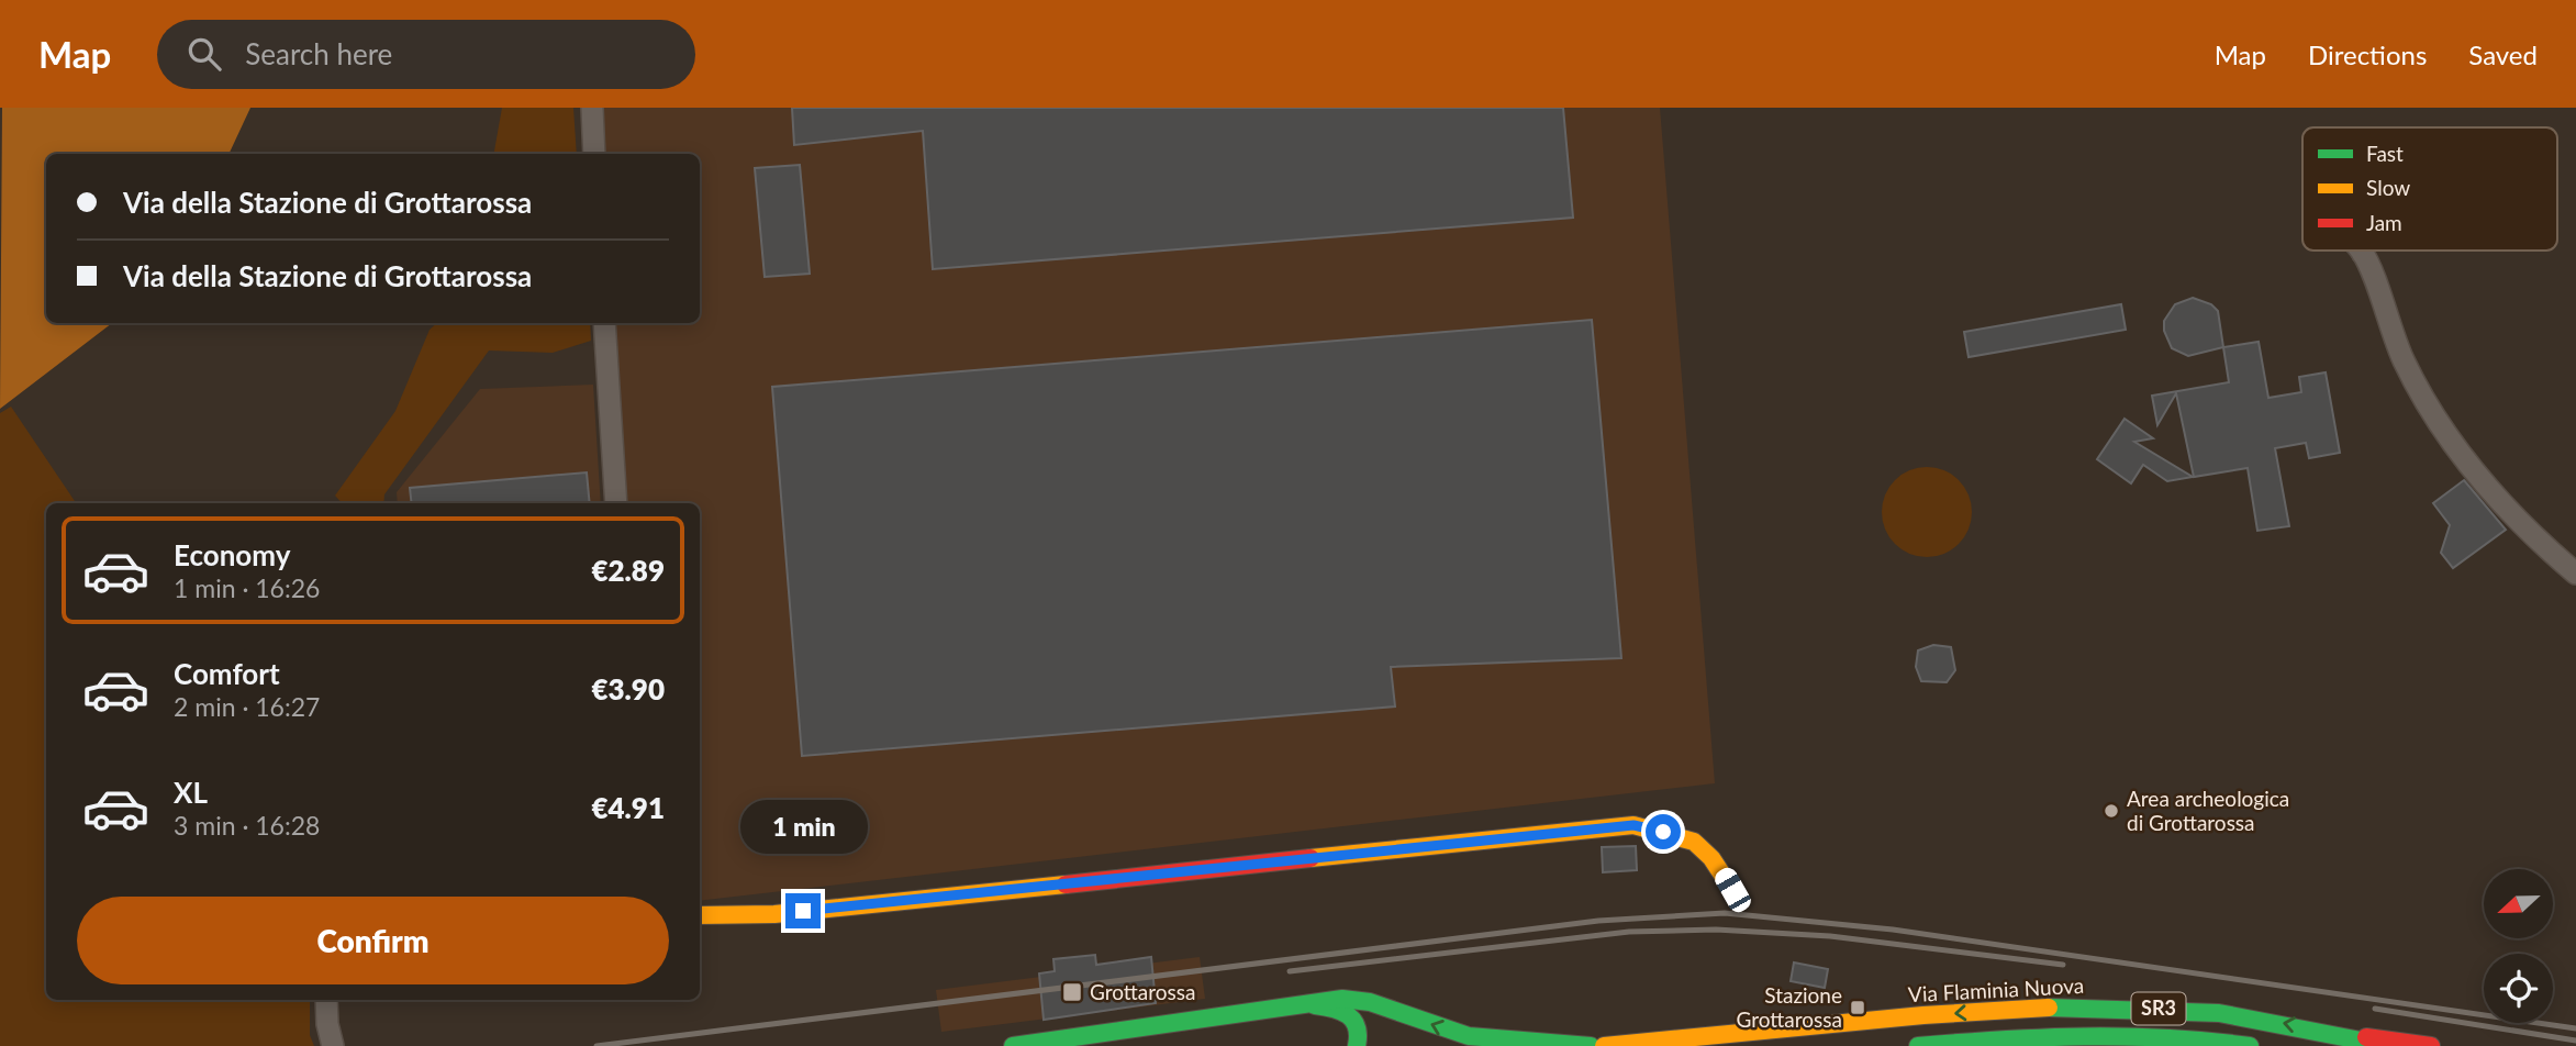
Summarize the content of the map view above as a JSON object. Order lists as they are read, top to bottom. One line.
{"streets":{"main road":["Via Flaminia Nuova","SR3"]},"places":{"other":["Area archeologica di Grottarossa"],"transit":["Grottarossa","Stazione Grottarossa"]},"legend":["Fast","Slow","Jam"],"north":"left","page":{"header":"Map","search":"Search here","nav":["Map","Directions","Saved"],"banner":["Via della Stazione di Grottarossa","Via della Stazione di Grottarossa"],"list":[{"name":"Economy","note":"1 min · 16:26","value":"€2.89"},{"name":"Comfort","note":"2 min · 16:27","value":"€3.90"},{"name":"XL","note":"3 min · 16:28","value":"€4.91"}],"bubble":"1 min","buttons":"Confirm"}}
